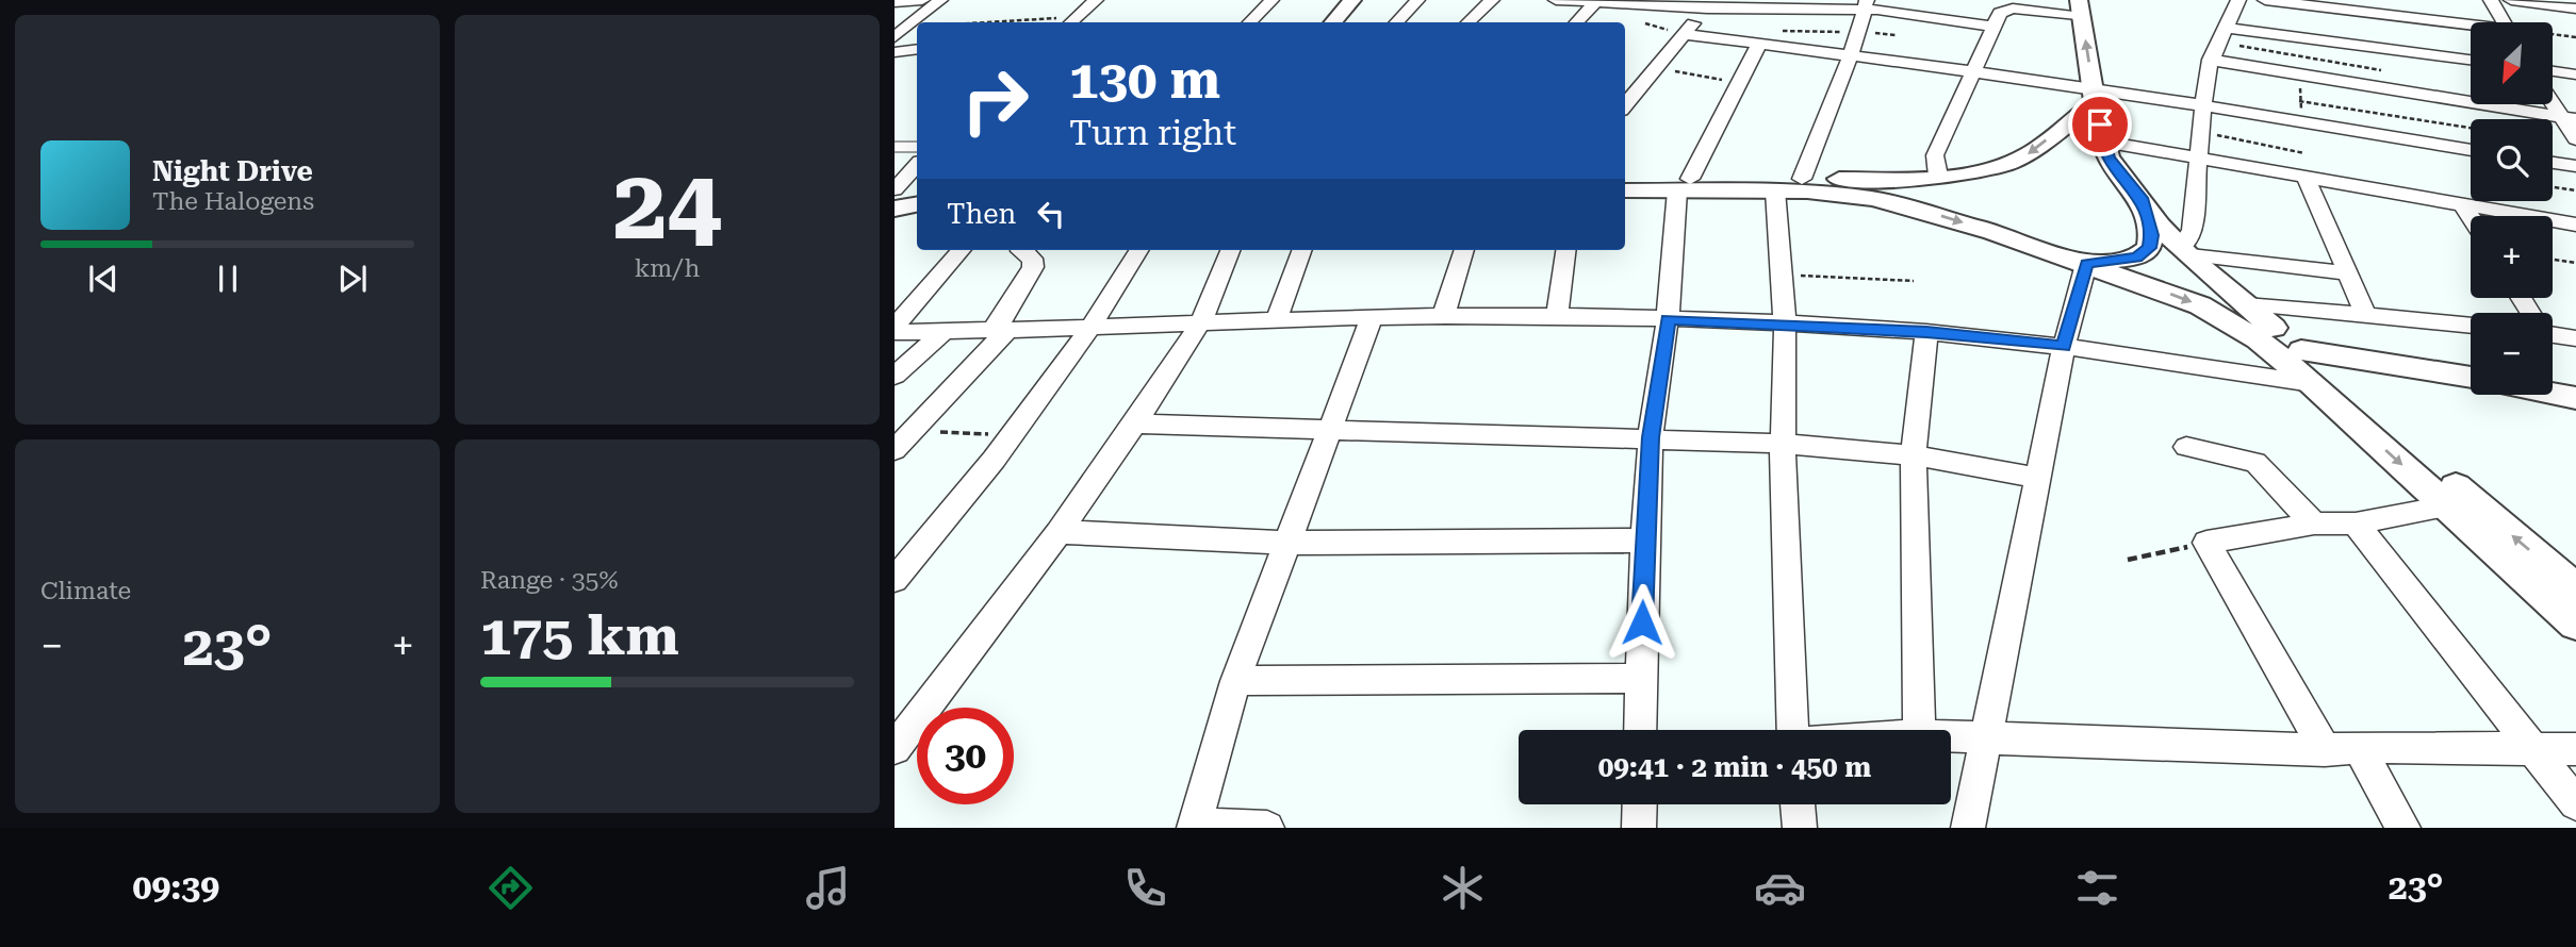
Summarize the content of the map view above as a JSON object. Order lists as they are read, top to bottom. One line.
{"north":"bottom left","page":{"tile":[["24","km/h"],"Climate",["Range · 35%","175 km"]],"map_buttons":["+","−"],"turn":["130 m","Turn right"],"song":["Night Drive","The Halogens"],"then":"Then","heat":["−","23°","+"],"limit":"30","trip":"09:41 · 2 min · 450 m","tabs":["09:39","23°"]}}
